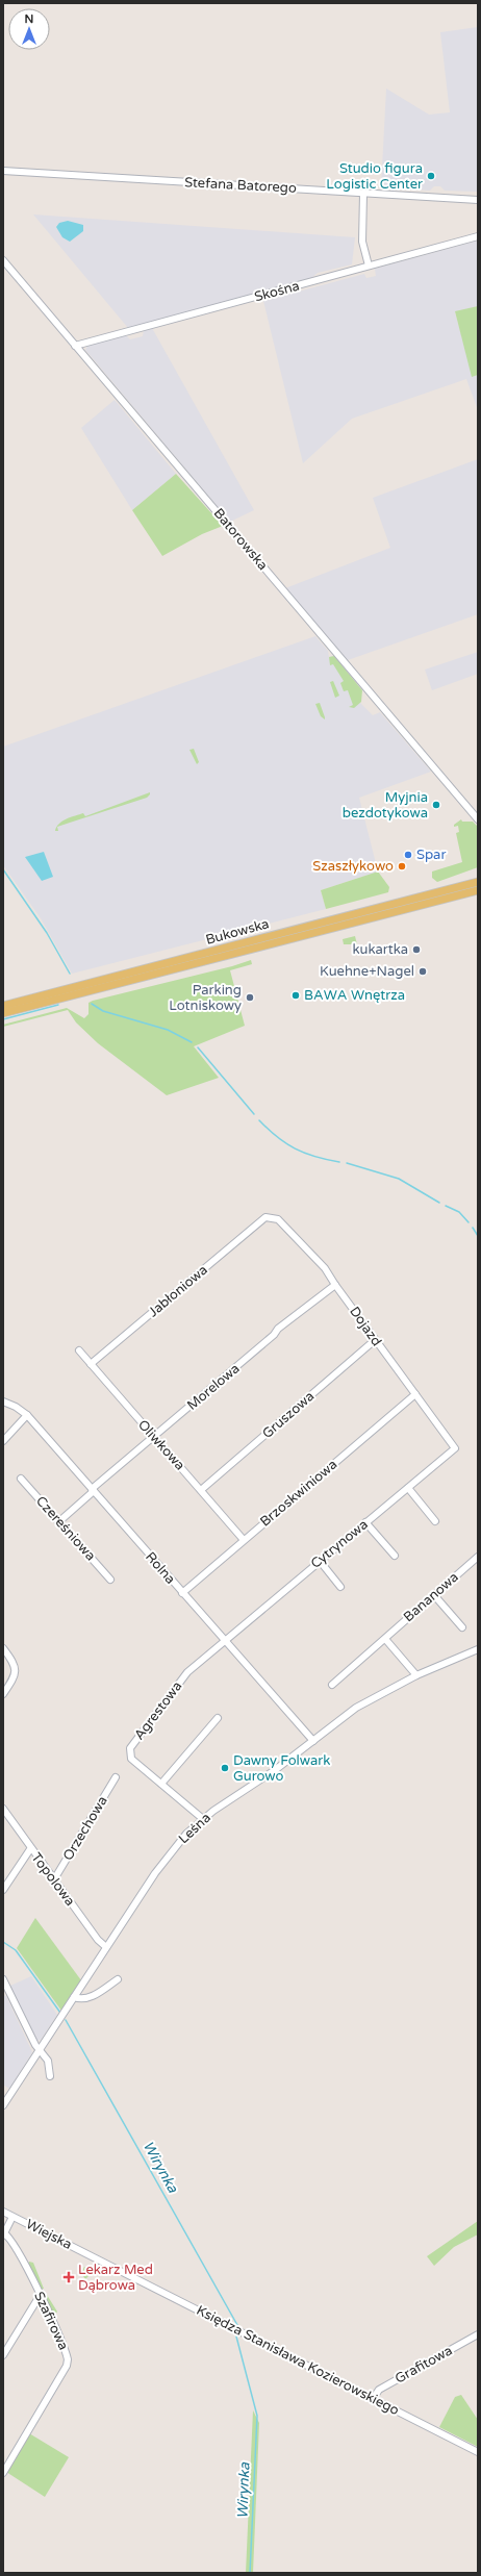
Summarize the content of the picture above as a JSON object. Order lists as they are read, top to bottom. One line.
{"streets":{"main road":["Bukowska"],"street":["Stefana Batorego","Skośna","Batorowska","Jabłoniowa","Dojazd","Morelowa","Gruszowa","Oliwkowa","Brzoskwiniowa","Czereśniowa","Cytrynowa","Rolna","Bananowa","Agrestowa","Orzechowa","Leśna","Topolowa","Wiejska","Szafirowa","Księdza Stanisława Kozierowskiego","Grafitowa"]},"crossings":[["Skośna","Batorowska"],["Jabłoniowa","Dojazd"],["Jabłoniowa","Oliwkowa"],["Dojazd","Morelowa"],["Dojazd","Gruszowa"],["Dojazd","Brzoskwiniowa"],["Dojazd","Cytrynowa"],["Morelowa","Oliwkowa"],["Morelowa","Czereśniowa"],["Morelowa","Rolna"],["Gruszowa","Oliwkowa"],["Oliwkowa","Brzoskwiniowa"],["Brzoskwiniowa","Rolna"],["Cytrynowa","Rolna"],["Cytrynowa","Agrestowa"],["Rolna","Agrestowa"],["Rolna","Leśna"],["Agrestowa","Leśna"],["Orzechowa","Topolowa"],["Leśna","Topolowa"],["Wiejska","Księdza Stanisława Kozierowskiego"],["Księdza Stanisława Kozierowskiego","Grafitowa"]],"water":["Wirynka"],"places":{"other":["Studio figura Logistic Center","Myjnia bezdotykowa","Spar","Szaszłykowo","kukartka","Kuehne+Nagel","BAWA Wnętrza","Parking Lotniskowy","Dawny Folwark Gurowo"],"health":["Lekarz Med Dąbrowa"]},"north":"top"}
